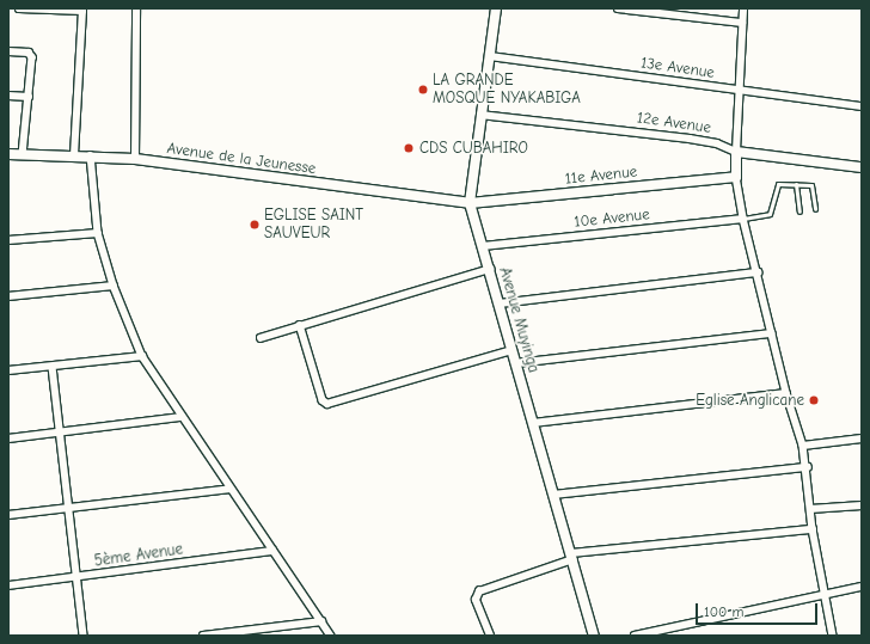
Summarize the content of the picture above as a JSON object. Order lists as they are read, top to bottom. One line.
{"streets":{"street":["13e Avenue","12e Avenue","Avenue de la Jeunesse","11e Avenue","10e Avenue","Avenue Muyinga","5ème Avenue"]},"crossings":[["13e Avenue","Avenue Muyinga"],["12e Avenue","Avenue Muyinga"],["Avenue de la Jeunesse","11e Avenue"],["Avenue de la Jeunesse","Avenue Muyinga"],["11e Avenue","Avenue Muyinga"],["10e Avenue","Avenue Muyinga"]],"places":["LA GRANDE MOSQUE NYAKABIGA","CDS CUBAHIRO","EGLISE SAINT SAUVEUR","Eglise Anglicane"],"scale_bar":"100 m"}
